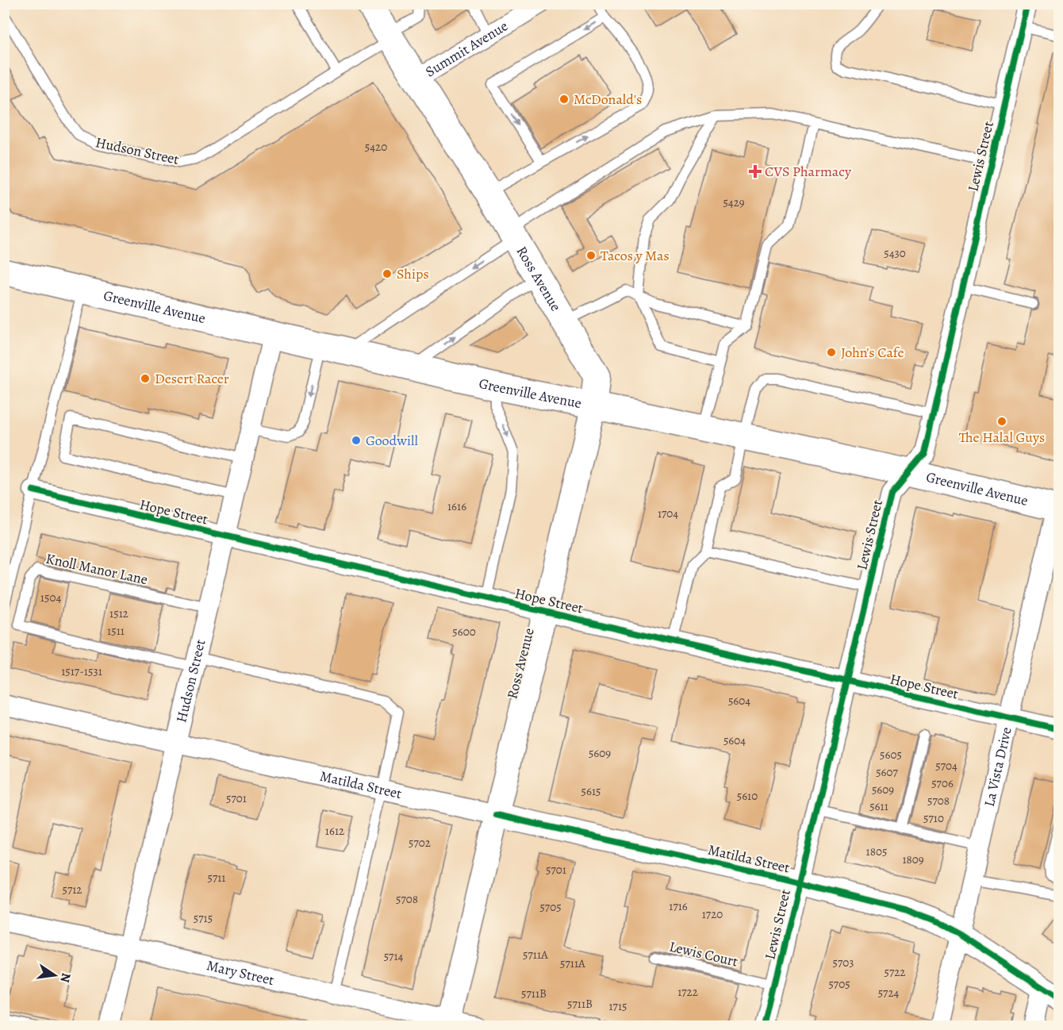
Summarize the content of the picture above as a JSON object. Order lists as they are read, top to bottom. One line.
{"streets":{"main road":["Ross Avenue","Greenville Avenue"],"street":["Summit Avenue","Hudson Street","Lewis Street","Hope Street","La Vista Drive","Matilda Street","Mary Street"],"lane":["Knoll Manor Lane","Lewis Court"]},"crossings":[["Summit Avenue","Ross Avenue"],["Hudson Street","Ross Avenue"],["Hudson Street","Greenville Avenue"],["Hudson Street","Hope Street"],["Hudson Street","Knoll Manor Lane"],["Hudson Street","Matilda Street"],["Hudson Street","Mary Street"],["Lewis Street","Greenville Avenue"],["Lewis Street","Hope Street"],["Lewis Street","Matilda Street"],["Lewis Street","Lewis Court"],["Ross Avenue","Greenville Avenue"],["Ross Avenue","Hope Street"],["Ross Avenue","Matilda Street"],["Ross Avenue","Mary Street"],["Greenville Avenue","La Vista Drive"],["Hope Street","La Vista Drive"],["La Vista Drive","Matilda Street"]],"places":{"other":["McDonald's","Tacos y Mas","Ships","John's Cafe","Desert Racer","The Halal Guys","Goodwill"],"health":["CVS Pharmacy"]},"house_numbers":["5420","5429","5430","1616","1704","1504","1512","1511","5600","1517-1531","5604","5604","5609","5605","5704","5607","5706","5609","5615","5610","5701","5708","5611","5710","1612","5702","1805","1809","5701","5711","5712","5708","1716","5705","1720","5715","5711A","5714","5703","5711A","5722","5705","1722","5724","5711B","5711B","1715"],"north":"right"}
